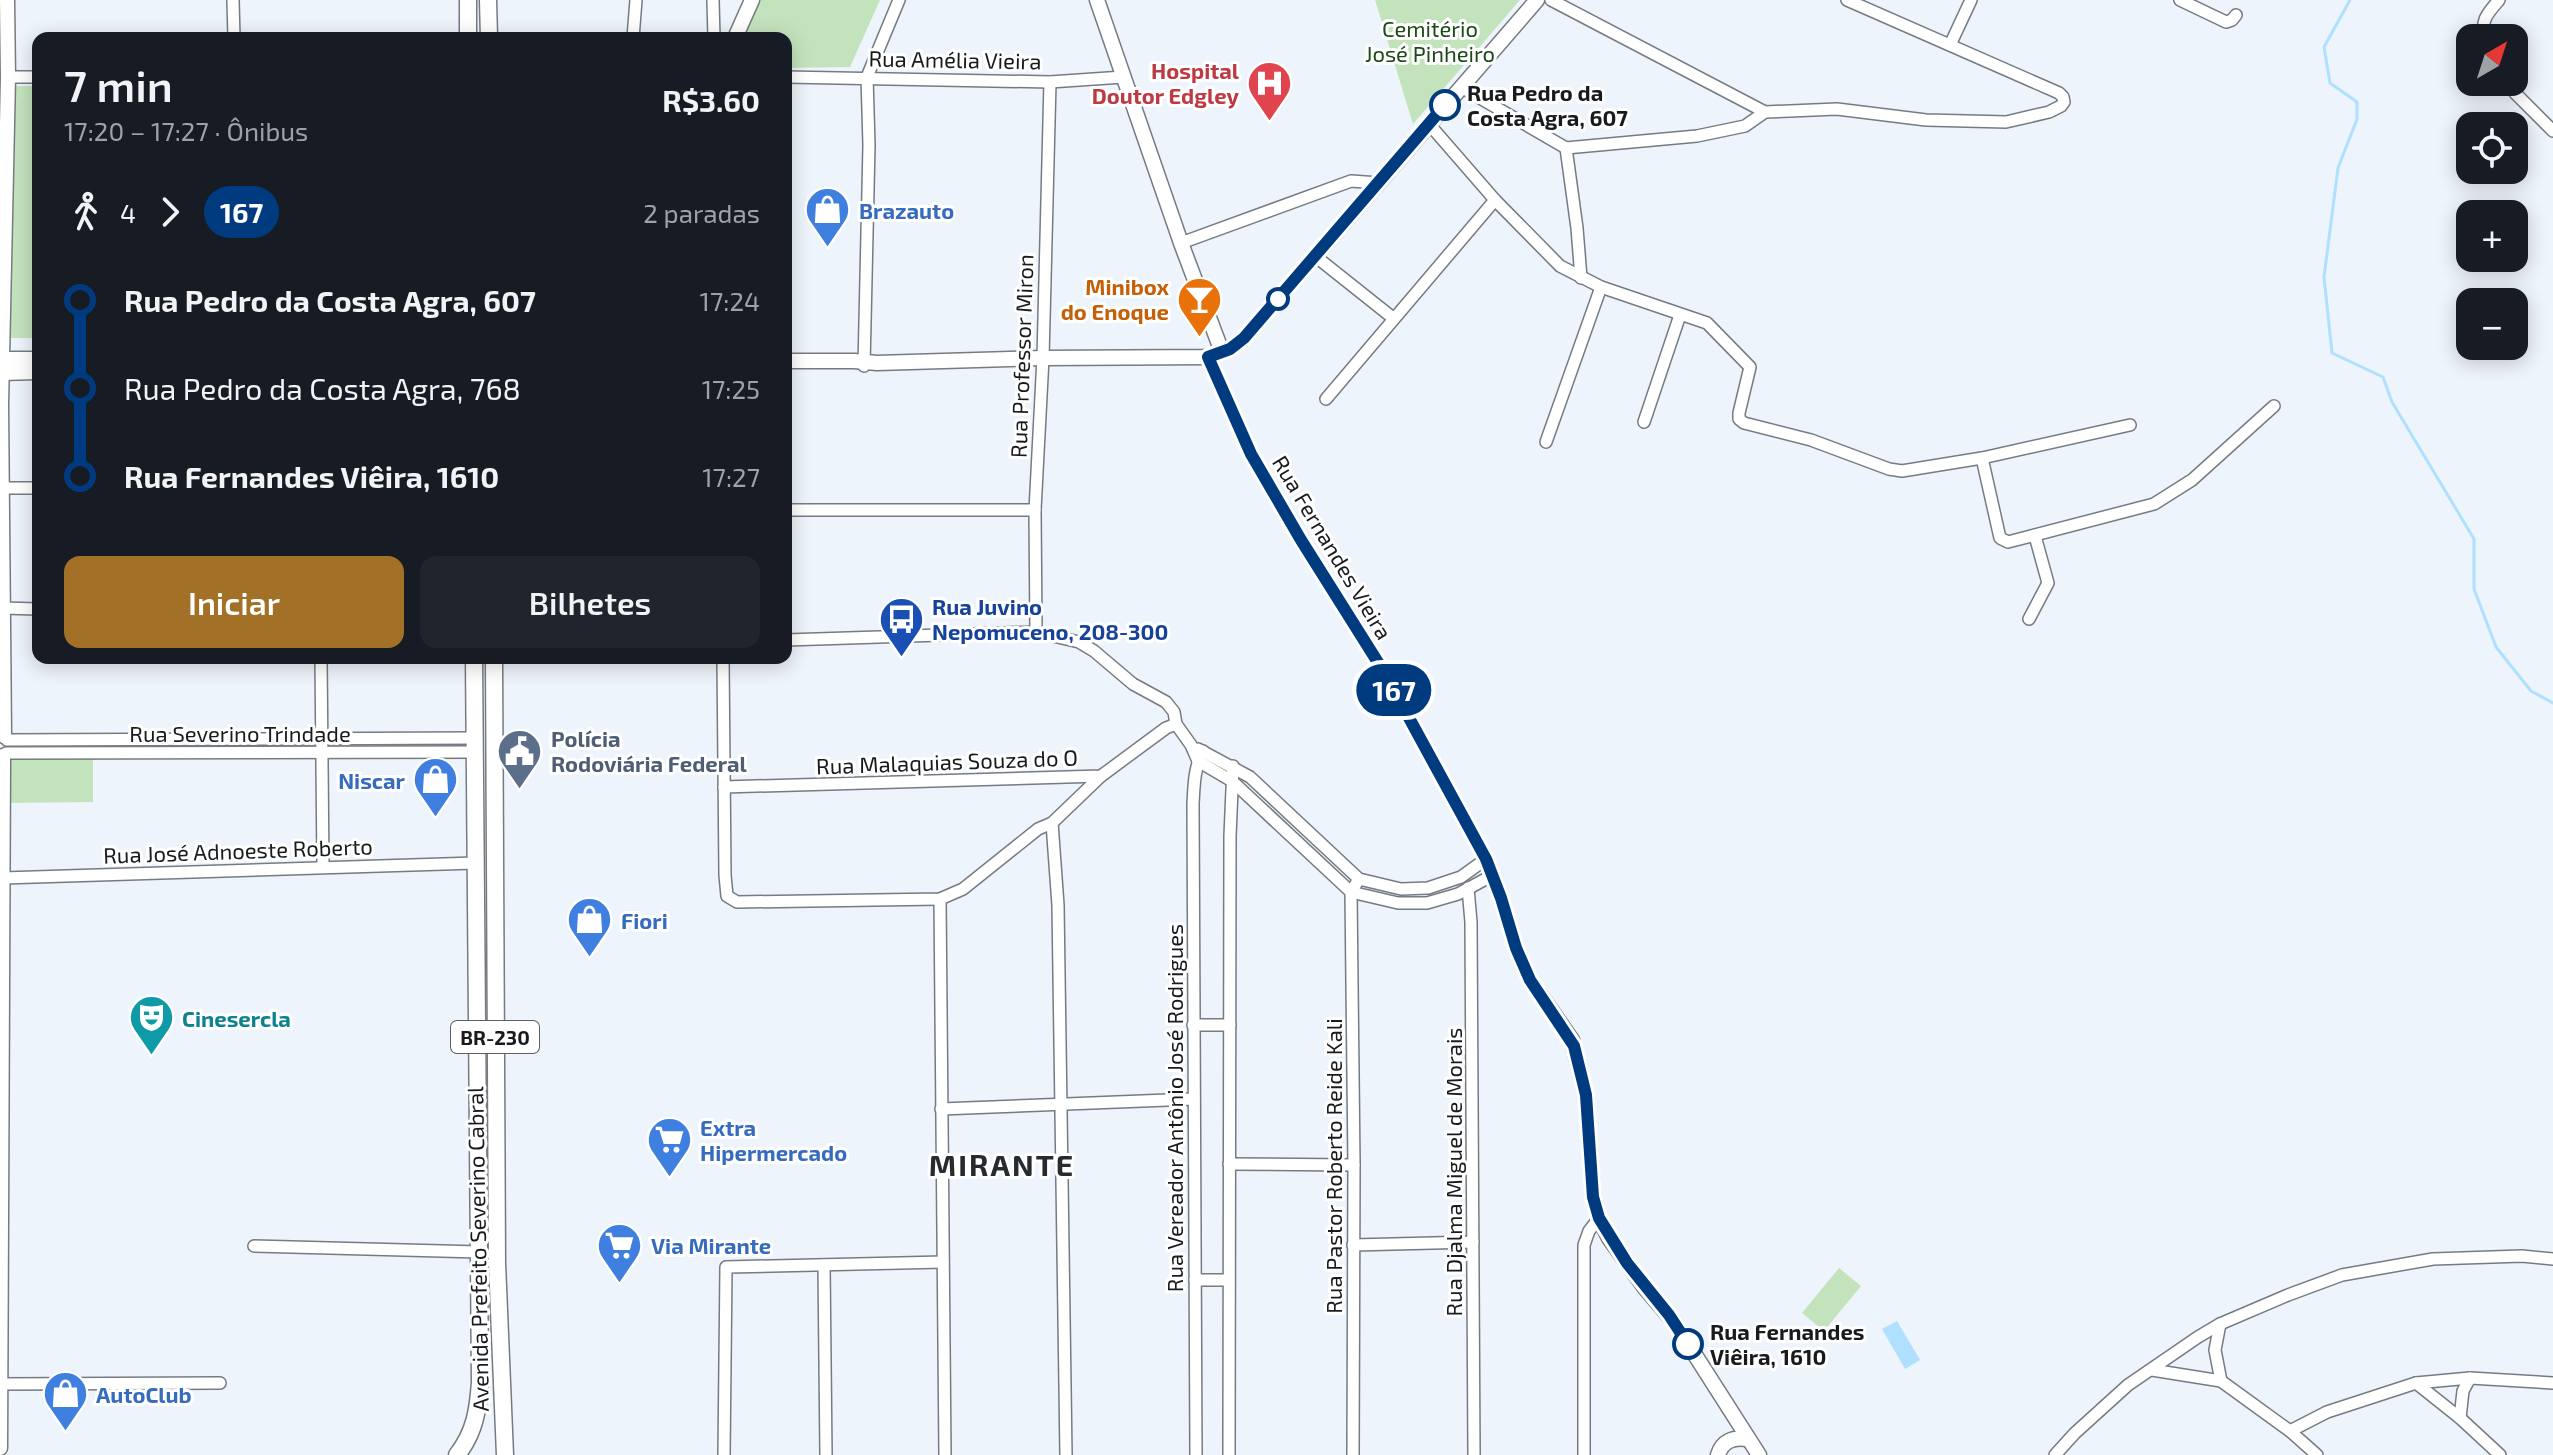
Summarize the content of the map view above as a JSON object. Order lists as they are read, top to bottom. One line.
{"streets":{"main road":["BR-230","Avenida Prefeito Severino Cabral"],"street":["Rua Amélia Vieira","Rua Professor Miron","Rua Fernandes Vieira","Rua Severino Trindade","Rua Malaquias Souza do O","Rua José Adnoeste Roberto","Rua Vereador Antônio José Rodrigues","Rua Pastor Roberto Reide Kali","Rua Djalma Miguel de Morais"]},"crossings":[["Rua Amélia Vieira","Rua Professor Miron"],["Rua Amélia Vieira","Rua Fernandes Vieira"],["Rua Severino Trindade","Avenida Prefeito Severino Cabral"],["Rua José Adnoeste Roberto","Avenida Prefeito Severino Cabral"]],"districts":["MIRANTE"],"parks":["Cemitério José Pinheiro"],"places":{"other":["Rua Pedro da Costa Agra, 607","Rua Fernandes Viêira, 1610"],"hospital":["Hospital Doutor Edgley"],"shop":["Brazauto","Niscar","Fiori","AutoClub"],"bar":["Minibox do Enoque"],"bus stop":["Rua Juvino Nepomuceno, 208-300"],"public building":["Polícia Rodoviária Federal"],"theatre":["Cinesercla"],"supermarket":["Extra Hipermercado","Via Mirante"]},"lines":["bus line 167"],"north":"top right","page":{"on_map":"167","map_buttons":["+","−"],"heading":["7 min","17:20 – 17:27 · Ônibus","R$3.60"],"legs":["4","167","2 paradas"],"list":[{"name":"Rua Pedro da Costa Agra, 607","value":"17:24"},{"name":"Rua Pedro da Costa Agra, 768","value":"17:25"},{"name":"Rua Fernandes Viêira, 1610","value":"17:27"}],"buttons":["Iniciar","Bilhetes"]}}
